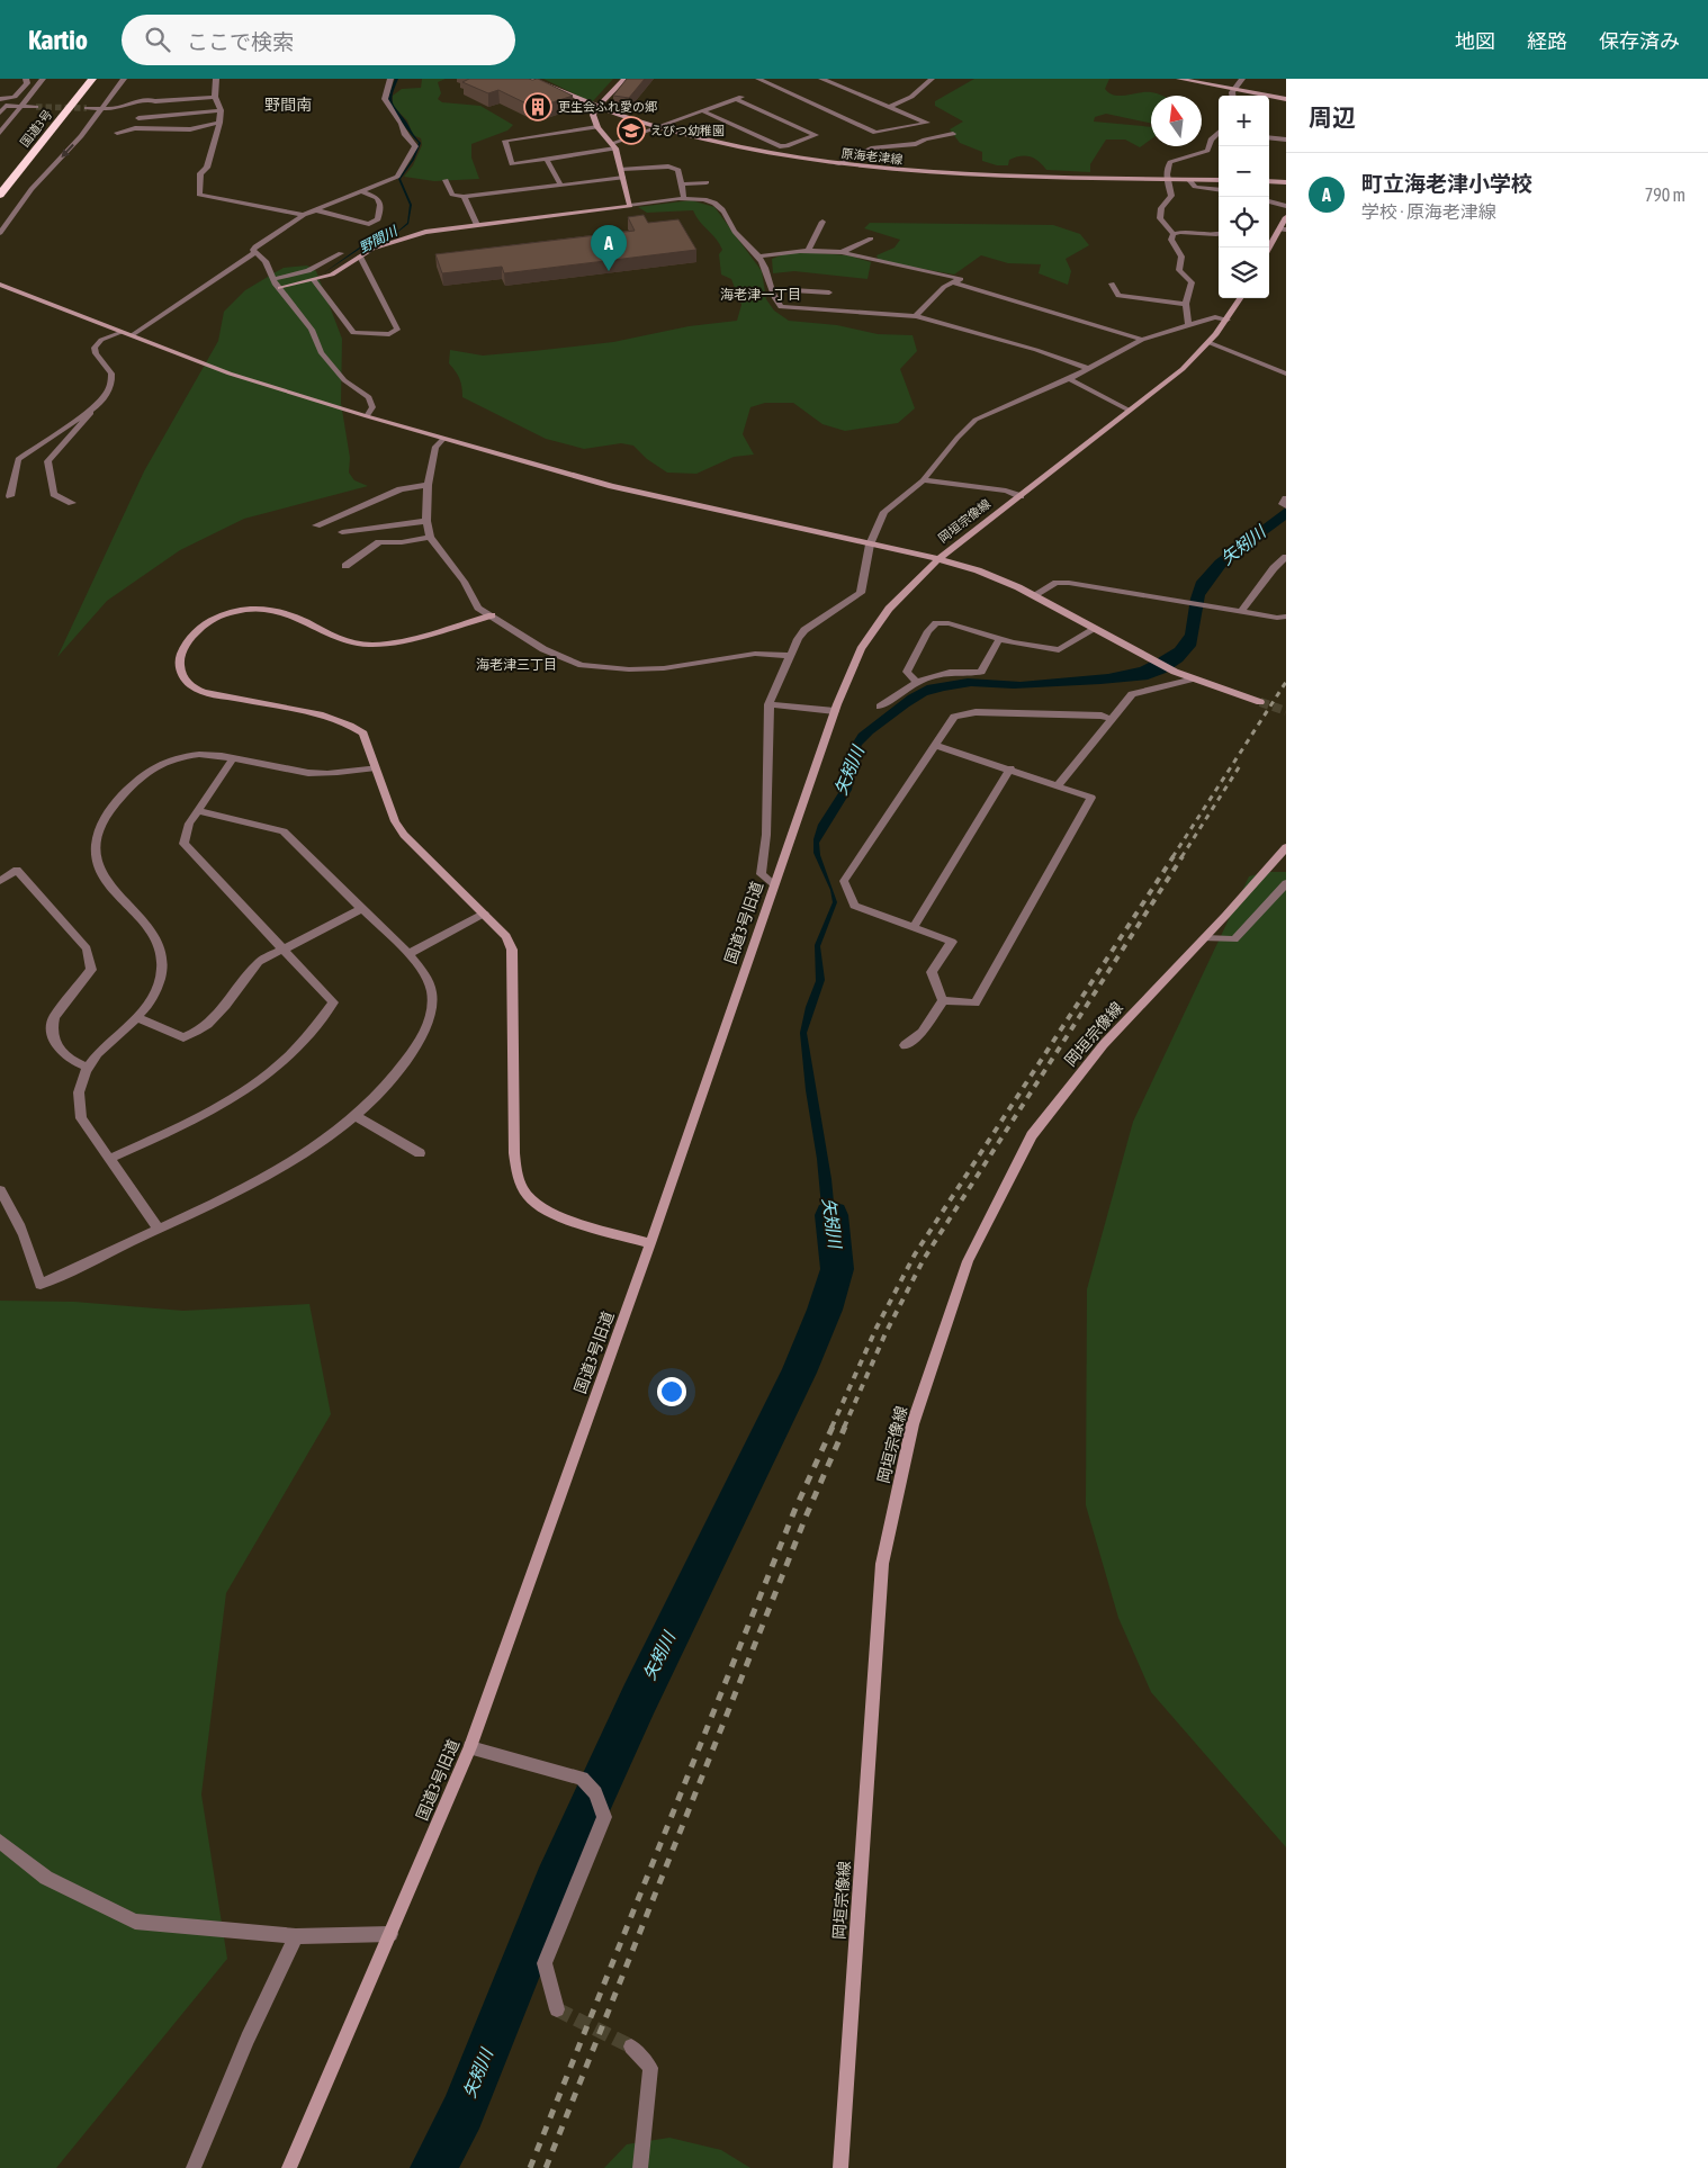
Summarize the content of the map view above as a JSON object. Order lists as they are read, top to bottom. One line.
{"streets":{"highway":["国道3号"],"street":["原海老津線","岡垣宗像線","国道3号旧道"]},"crossings":[["岡垣宗像線","国道3号旧道"]],"districts":["野間南","海老津一丁目","海老津三丁目"],"water":["野間川","矢矧川"],"places":{"building":["更生会ふれ愛の郷"],"school or university":["えびつ幼稚園"]},"north":"top","page":{"header":"Kartio","search":"ここで検索","nav":["地図","経路","保存済み"],"heading":"周辺","map_buttons":["+","−"],"list":[{"mark":"A","name":"町立海老津小学校","note":"学校 · 原海老津線","value":"790 m"}],"pins":"A"}}
